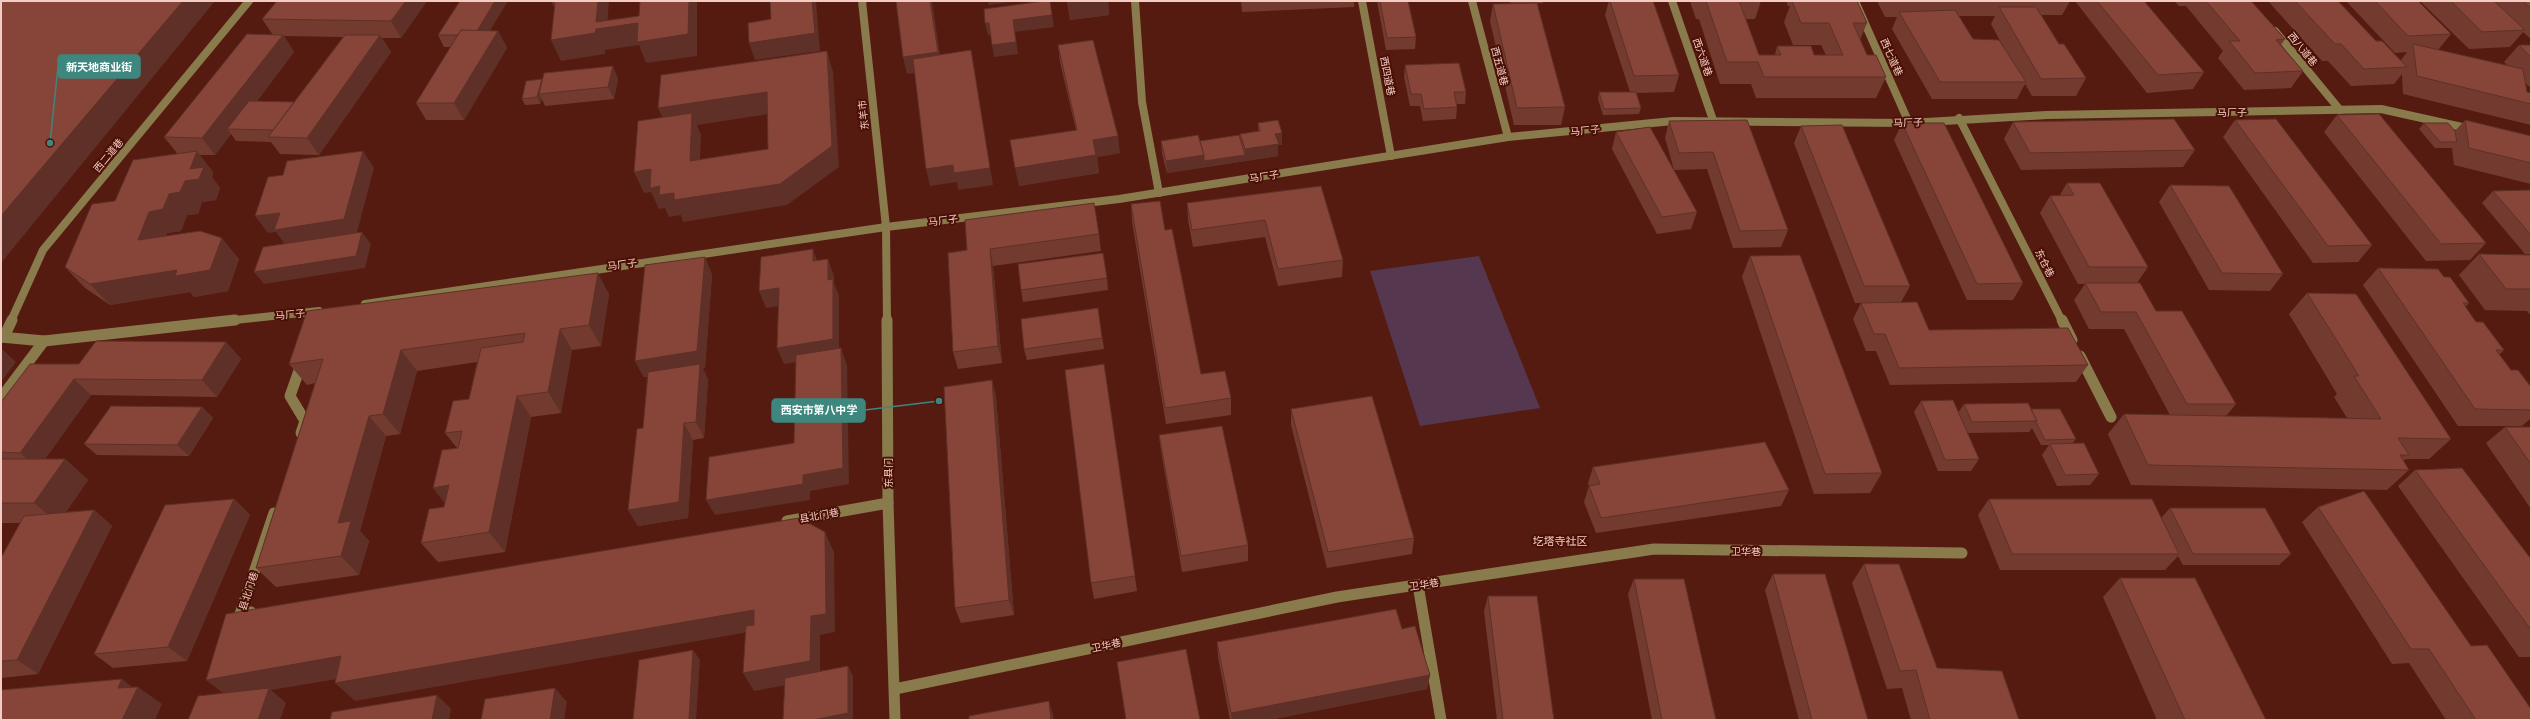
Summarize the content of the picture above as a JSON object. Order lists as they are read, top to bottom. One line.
{"streets":{"street":["西八道巷","西六道巷","西七道巷","西五道巷","西四道巷","马厂子","东羊市","西二道巷","东仓巷","东县门","县北门巷","卫华巷"]},"crossings":[["西八道巷","马厂子"],["西六道巷","马厂子"],["西七道巷","马厂子"],["西五道巷","马厂子"],["西四道巷","马厂子"],["马厂子","东羊市"],["马厂子","西二道巷"],["马厂子","东仓巷"],["马厂子","东县门"],["东羊市","东县门"],["东县门","县北门巷"],["东县门","卫华巷"]],"districts":["圪塔寺社区"],"places":["新天地商业街","西安市第八中学"]}
